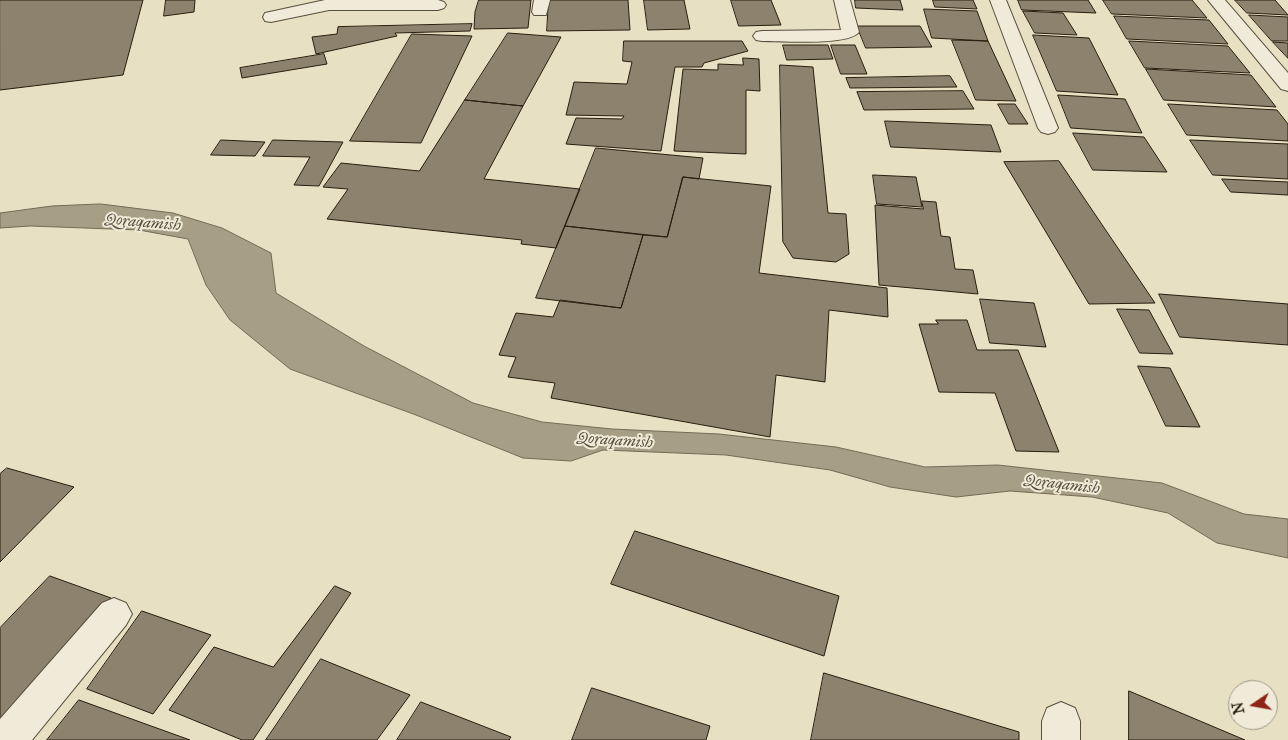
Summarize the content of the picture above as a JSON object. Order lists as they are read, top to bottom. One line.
{"water":["Qoraqamish"],"north":"left"}
